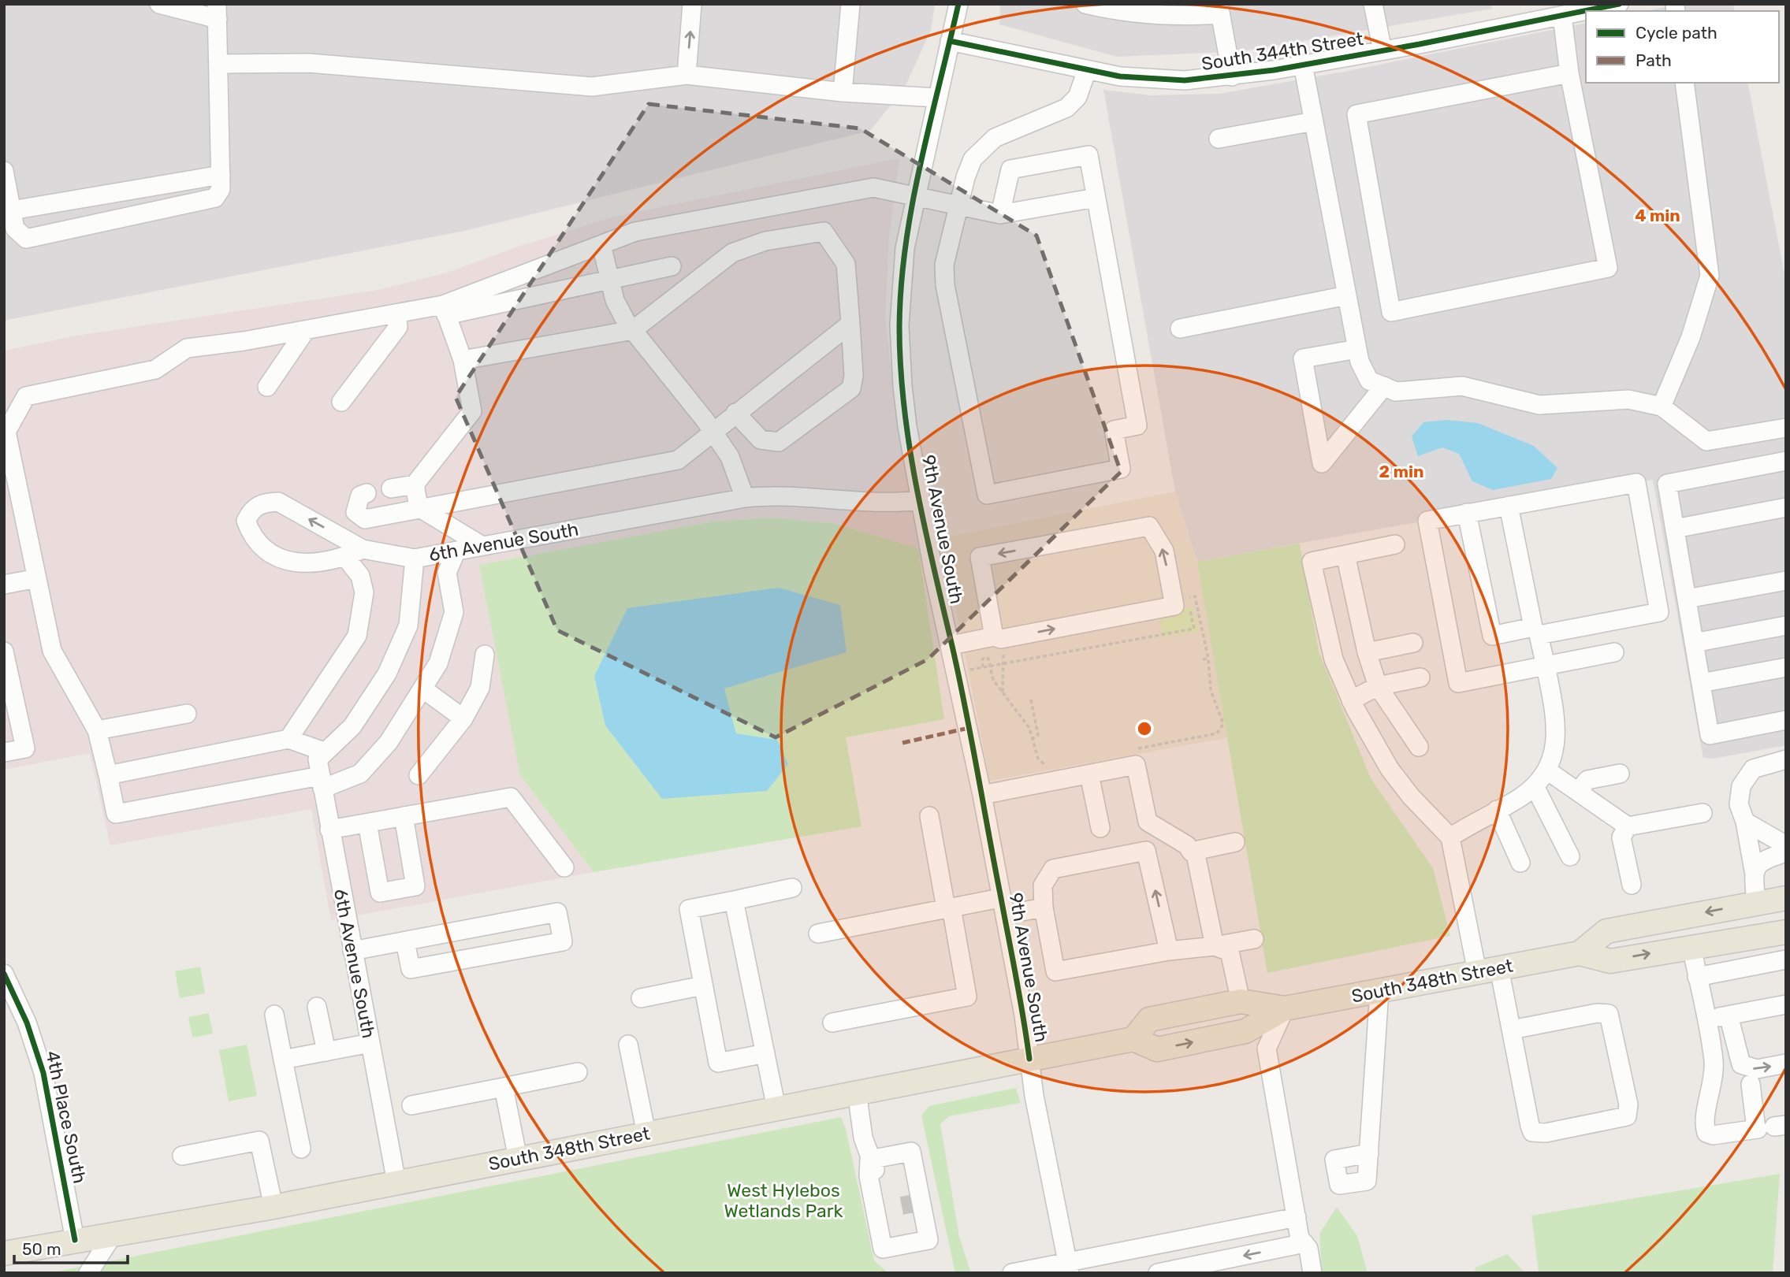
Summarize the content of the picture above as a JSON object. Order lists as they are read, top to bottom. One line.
{"streets":{"main road":["South 348th Street"],"street":["South 344th Street","9th Avenue South","6th Avenue South","4th Place South"]},"crossings":[["South 344th Street","9th Avenue South"],["9th Avenue South","6th Avenue South"],["9th Avenue South","South 348th Street"],["6th Avenue South","South 348th Street"],["South 348th Street","4th Place South"]],"parks":["West Hylebos Wetlands Park"],"legend":["Cycle path","Path"],"scale_bar":"50 m","rings":["4 min","2 min"]}
